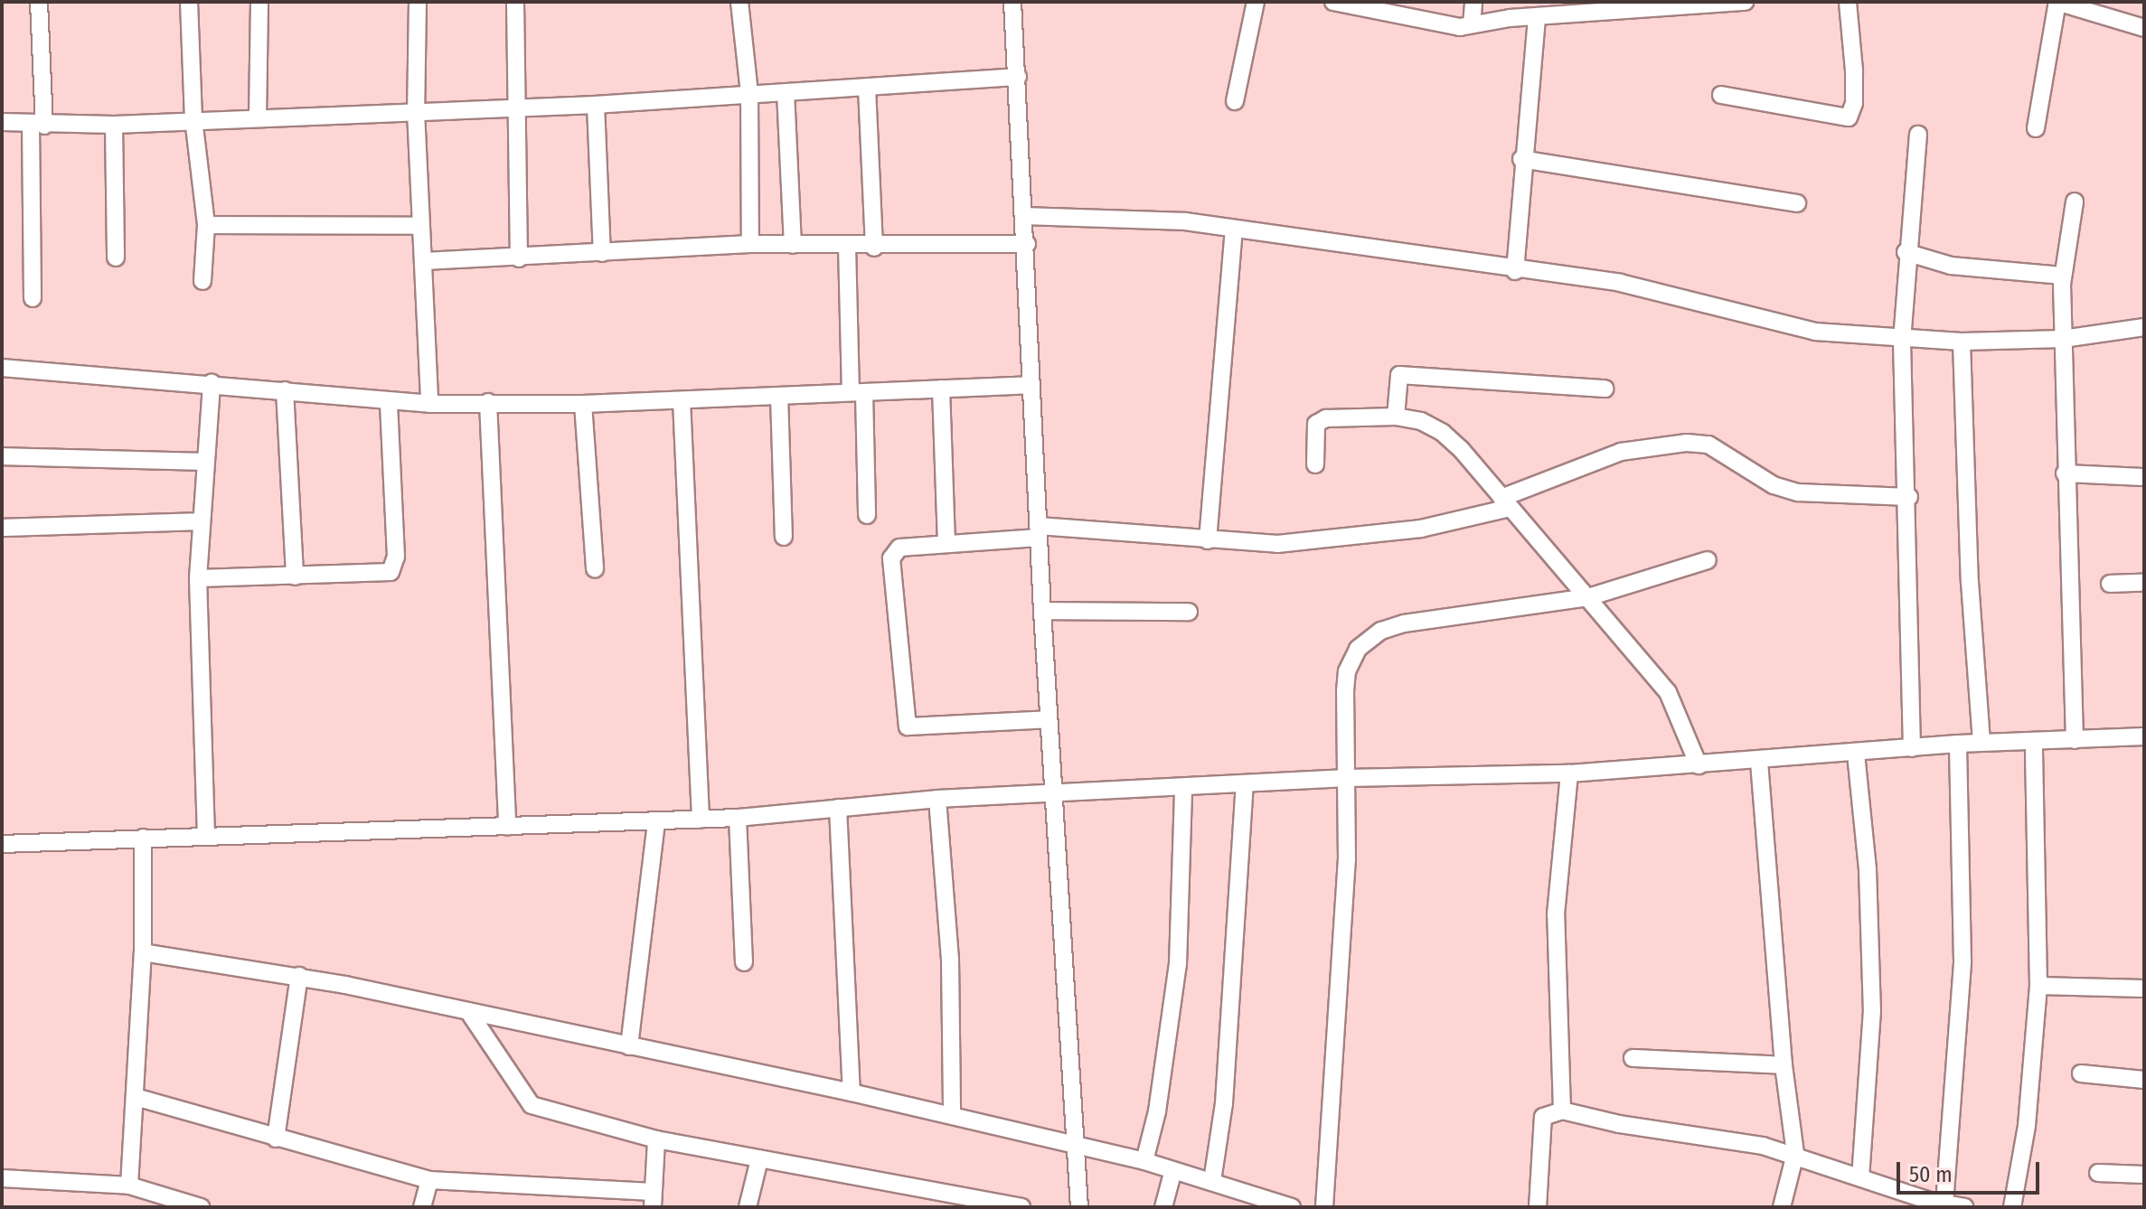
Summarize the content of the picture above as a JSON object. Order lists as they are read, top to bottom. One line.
{"scale_bar":"50 m"}
